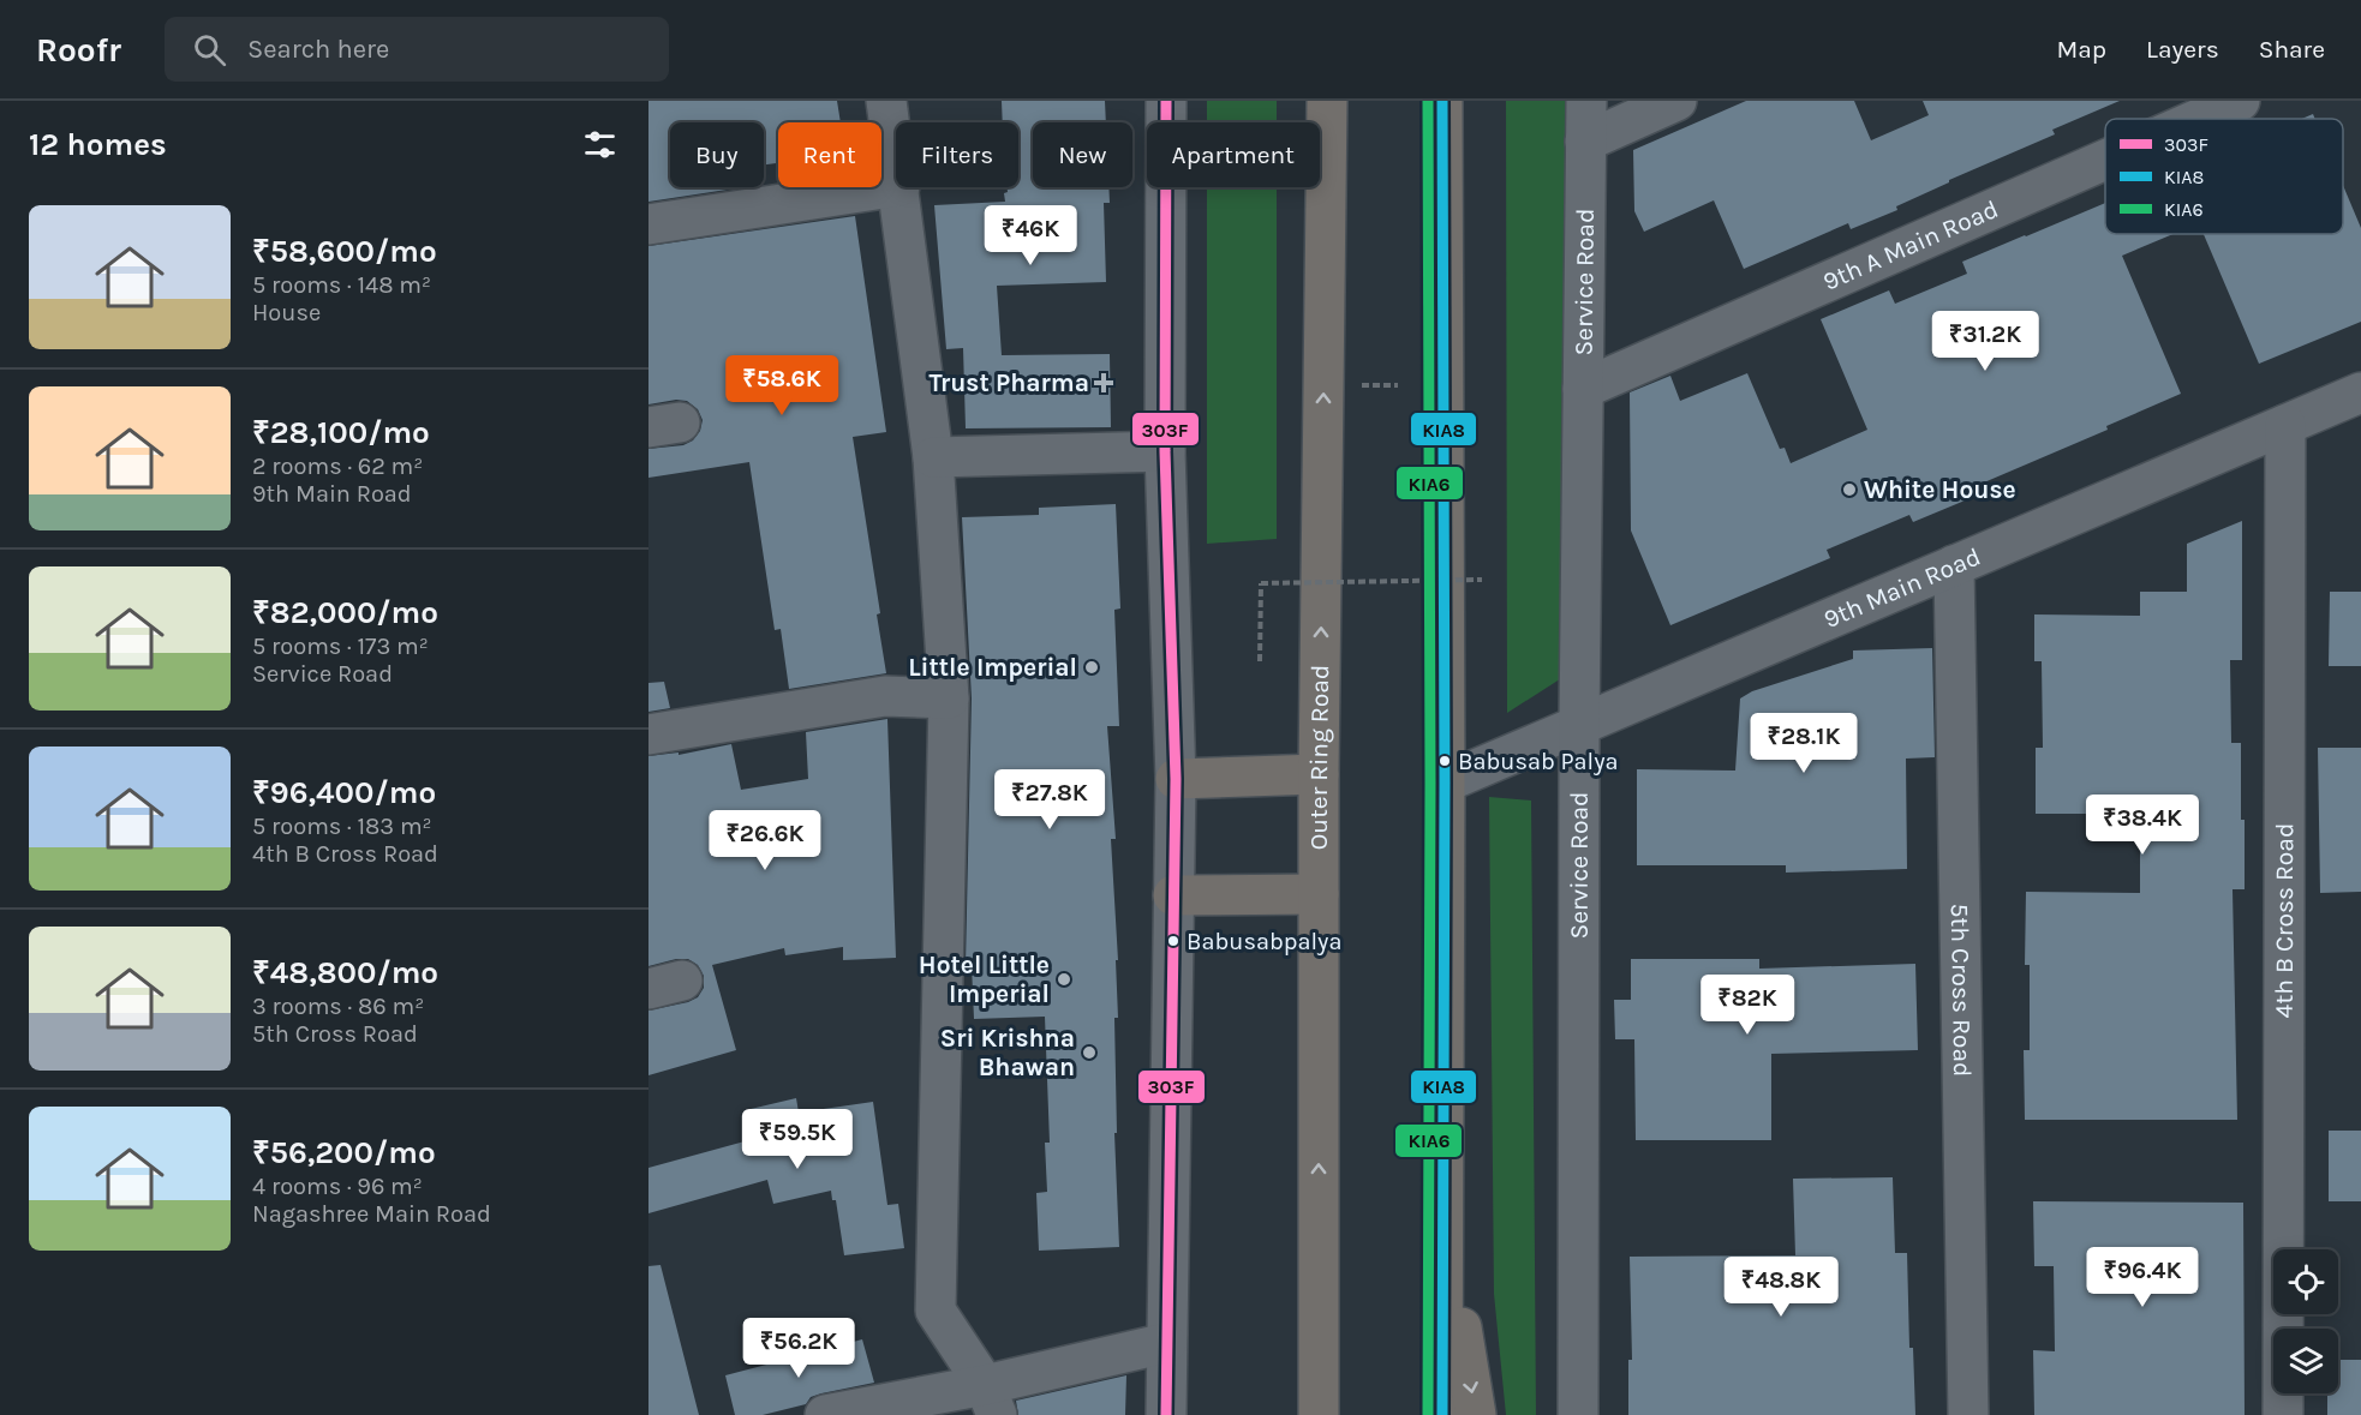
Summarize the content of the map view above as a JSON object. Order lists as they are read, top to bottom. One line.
{"streets":{"highway":["Outer Ring Road"],"street":["9th A Main Road","Service Road","9th Main Road","4th B Cross Road","5th Cross Road"]},"crossings":[["9th A Main Road","Service Road"],["Service Road","9th Main Road"],["9th Main Road","4th B Cross Road"],["9th Main Road","5th Cross Road"]],"places":{"health":["Trust Pharma"],"other":["White House","Little Imperial","Babusab Palya","Babusabpalya","Hotel Little Imperial","Sri Krishna Bhawan"]},"lines":["transit line 303F","transit line KIA8","transit line KIA6"],"legend":["303F","KIA8","KIA6"],"page":{"header":"Roofr","search":"Search here","nav":["Map","Layers","Share"],"heading":"12 homes","chip":["Buy","Rent","Filters","New","Apartment"],"list":[{"name":"₹58,600/mo","note":"5 rooms · 148 m² · House"},{"name":"₹28,100/mo","note":"2 rooms · 62 m² · 9th Main Road"},{"name":"₹82,000/mo","note":"5 rooms · 173 m² · Service Road"},{"name":"₹96,400/mo","note":"5 rooms · 183 m² · 4th B Cross Road"},{"name":"₹48,800/mo","note":"3 rooms · 86 m² · 5th Cross Road"},{"name":"₹56,200/mo","note":"4 rooms · 96 m² · Nagashree Main Road"}],"price":["₹46K","₹31.2K","₹58.6K","₹28.1K","₹27.8K","₹38.4K","₹26.6K","₹82K","₹59.5K","₹96.4K","₹48.8K","₹56.2K"]}}
